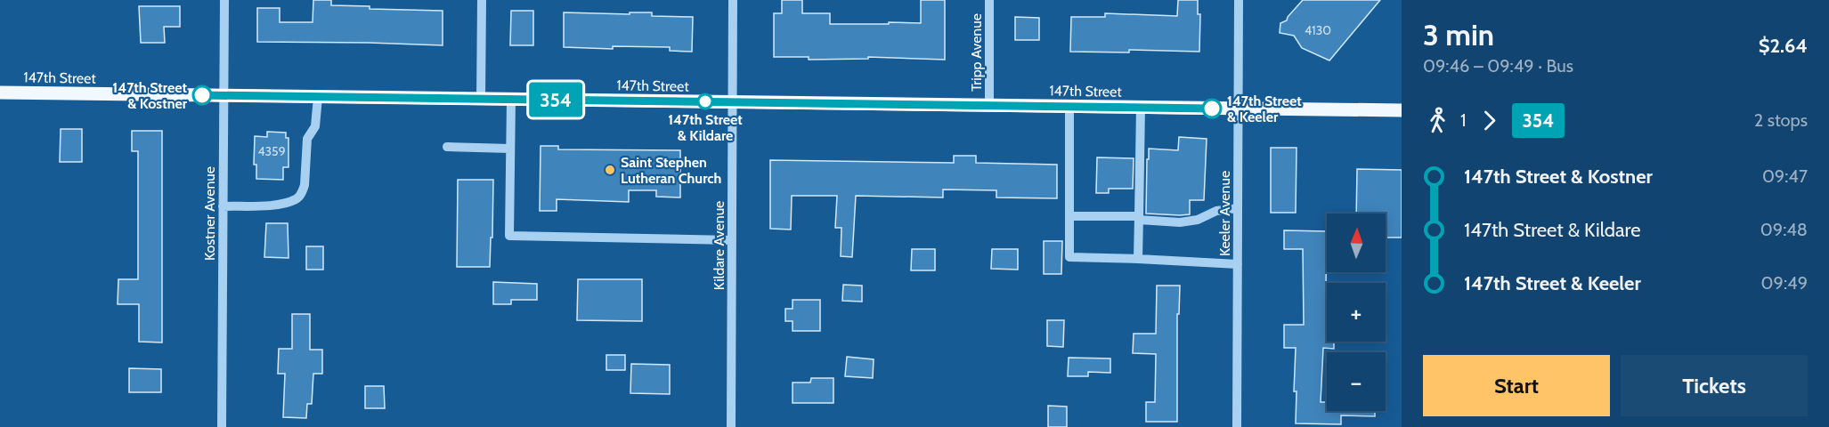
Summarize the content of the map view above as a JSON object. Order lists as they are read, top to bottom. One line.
{"streets":{"main road":["147th Street"],"street":["Tripp Avenue","Kostner Avenue","Keeler Avenue","Kildare Avenue"]},"crossings":[["Tripp Avenue","147th Street"],["147th Street","Kostner Avenue"],["147th Street","Keeler Avenue"],["147th Street","Kildare Avenue"]],"places":["147th Street & Kostner","147th Street & Kildare","147th Street & Keeler","Saint Stephen Lutheran Church"],"lines":["bus line 354"],"house_numbers":["4130","4359"],"north":"top","page":{"on_map":"354","heading":["3 min","09:46 – 09:49 · Bus","$2.64"],"legs":["1","354","2 stops"],"list":[{"name":"147th Street & Kostner","value":"09:47"},{"name":"147th Street & Kildare","value":"09:48"},{"name":"147th Street & Keeler","value":"09:49"}],"map_buttons":["+","−"],"buttons":["Start","Tickets"]}}
